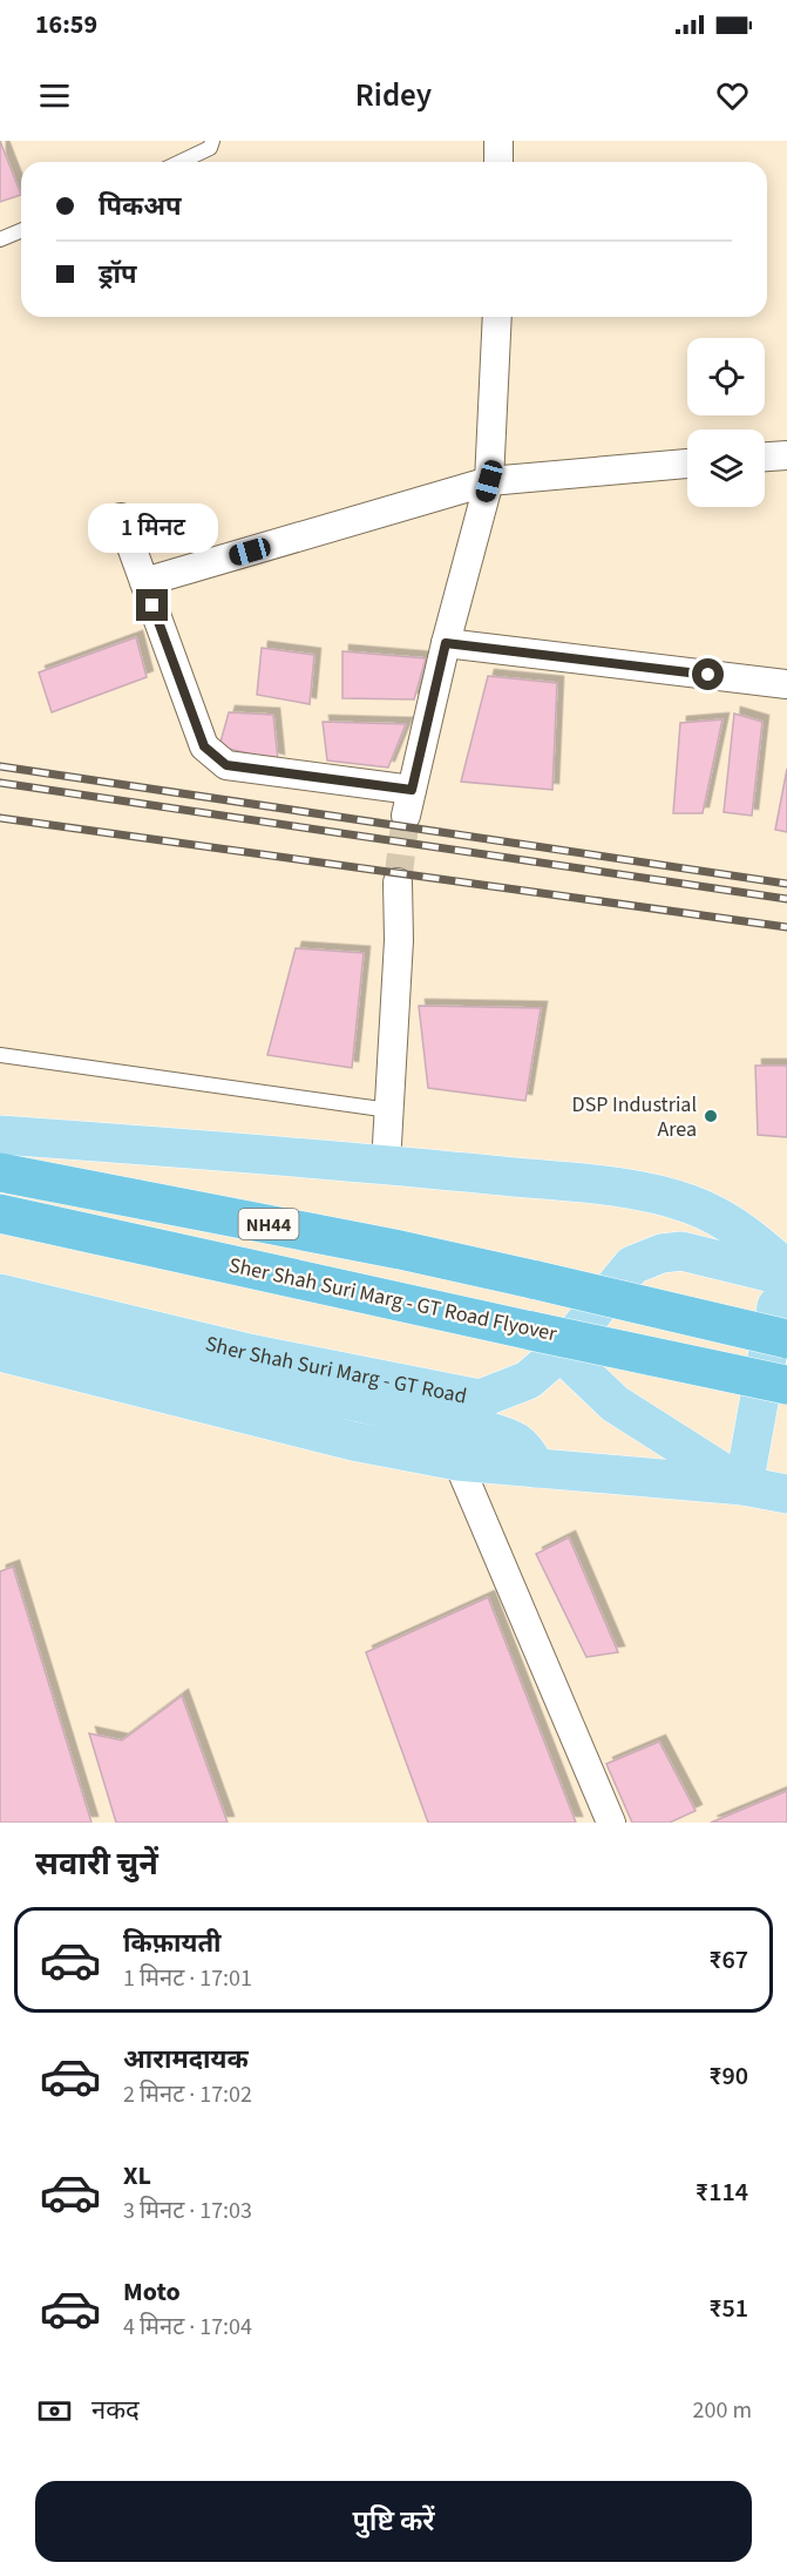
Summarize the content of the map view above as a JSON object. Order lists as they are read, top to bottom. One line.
{"streets":{"highway":["NH44","Sher Shah Suri Marg - GT Road Flyover"],"main road":["Sher Shah Suri Marg - GT Road"]},"crossings":[["Sher Shah Suri Marg - GT Road Flyover","Sher Shah Suri Marg - GT Road"]],"places":["DSP Industrial Area"],"page":{"status":"16:59","header":"Ridey","banner":["पिकअप","ड्रॉप"],"bubble":"1 मिनट","heading":"सवारी चुनें","list":[{"name":"किफ़ायती","note":"1 मिनट · 17:01","value":"₹67"},{"name":"आरामदायक","note":"2 मिनट · 17:02","value":"₹90"},{"name":"XL","note":"3 मिनट · 17:03","value":"₹114"},{"name":"Moto","note":"4 मिनट · 17:04","value":"₹51"}],"pay":["नकद","200 m"],"buttons":"पुष्टि करें"}}
